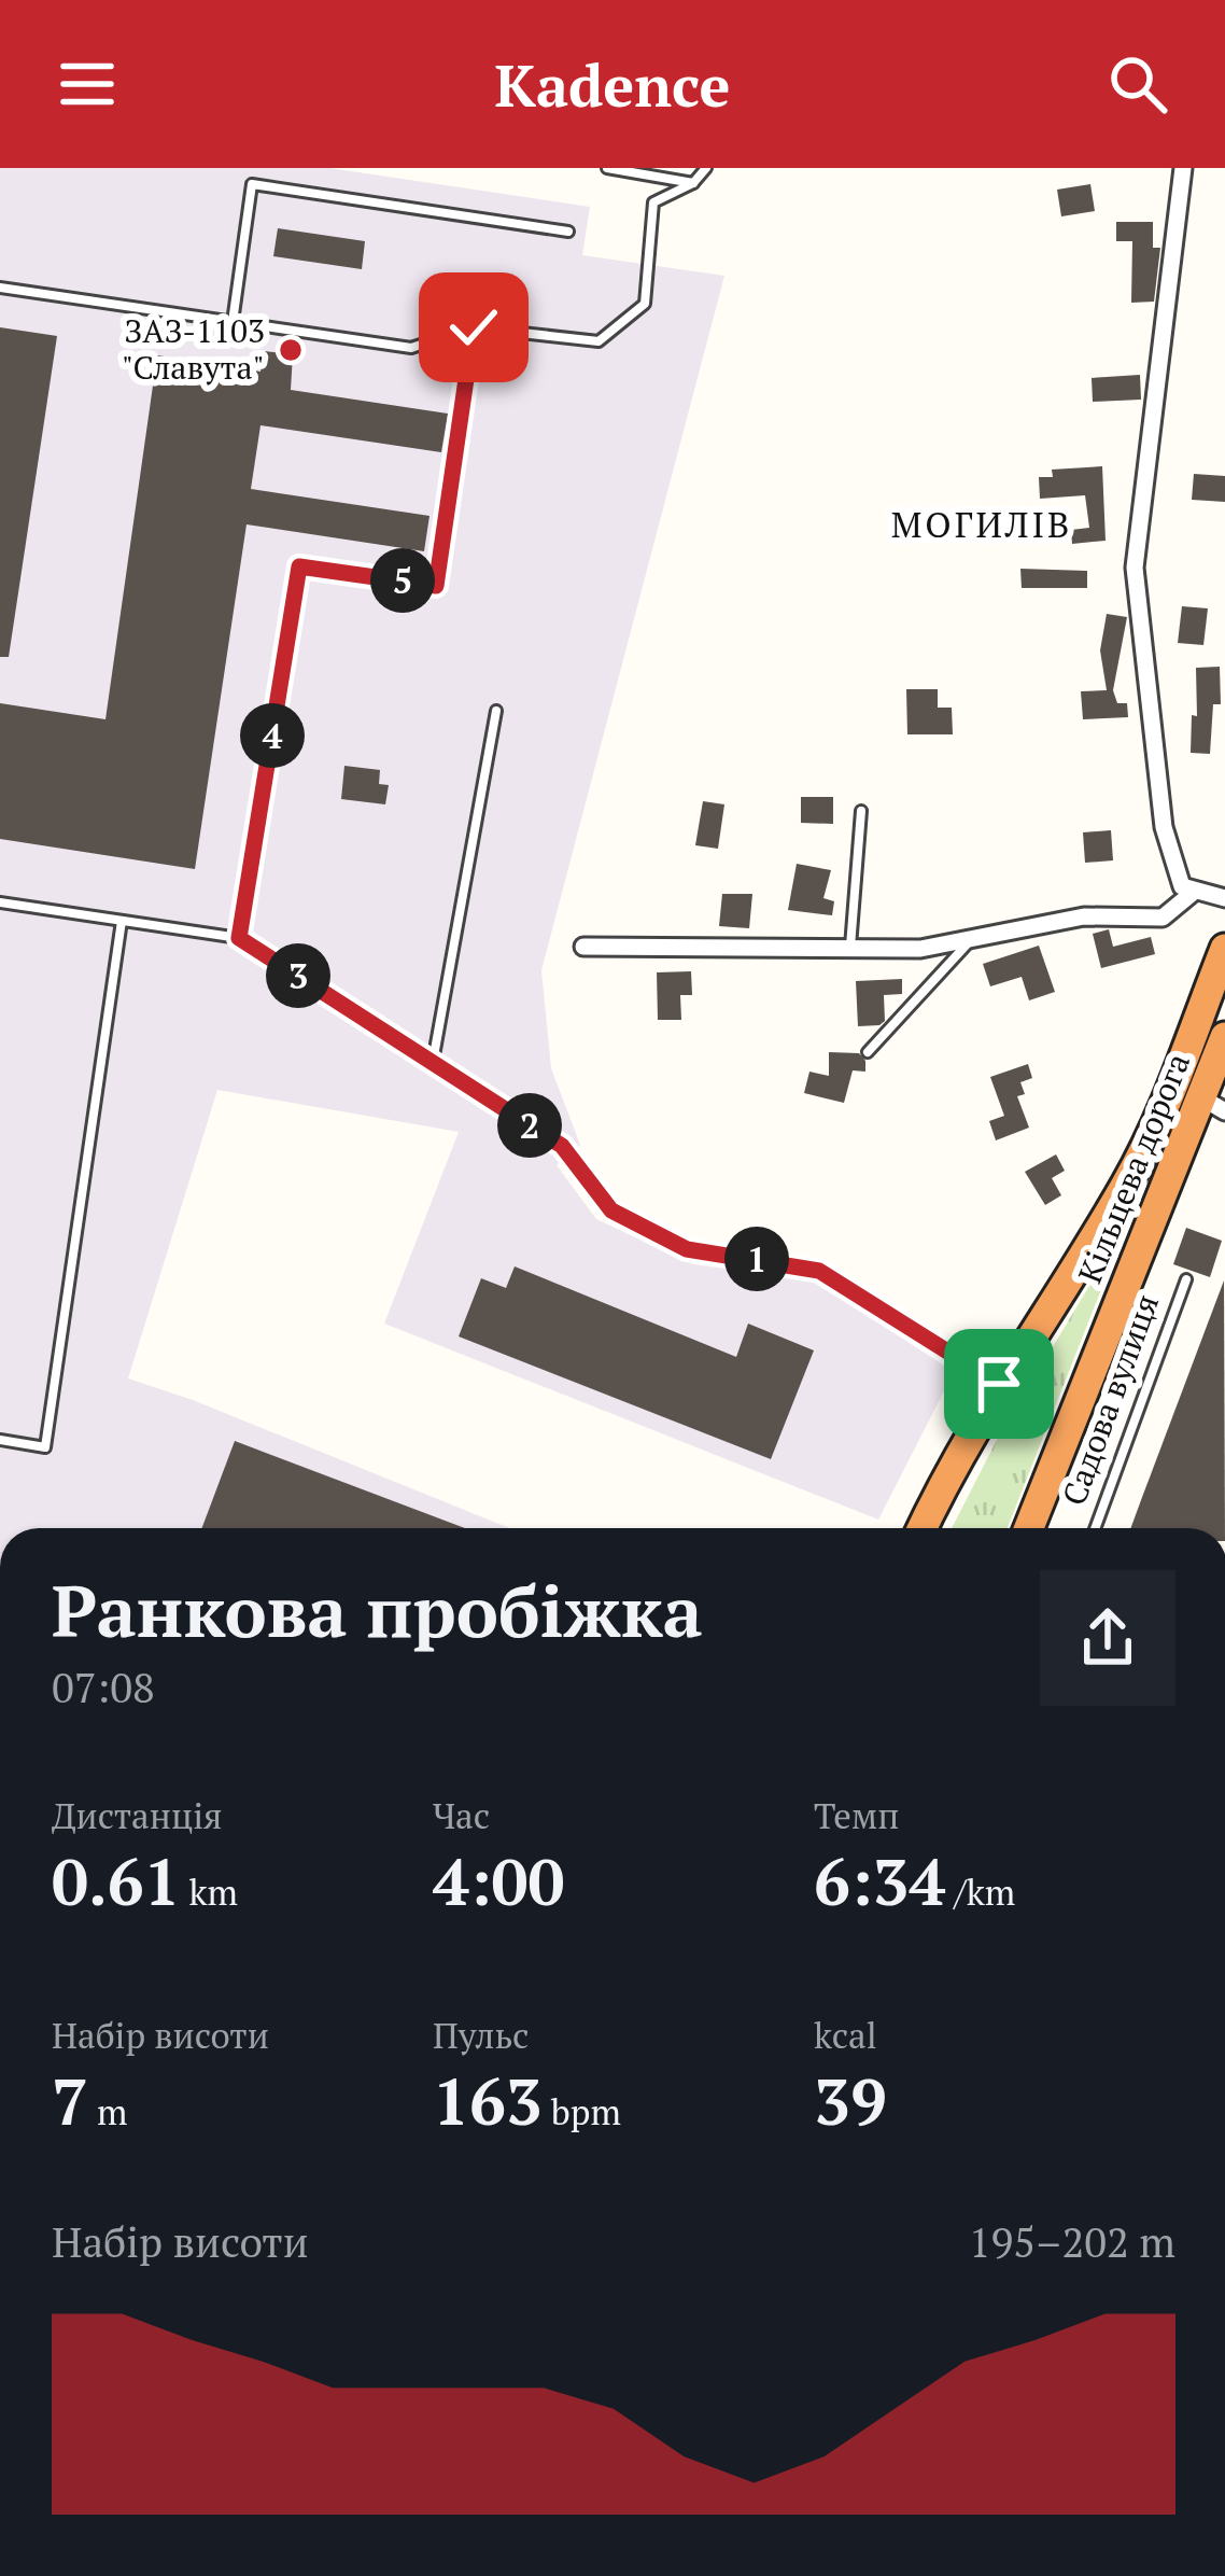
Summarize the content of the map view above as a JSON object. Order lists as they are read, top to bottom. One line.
{"streets":{"highway":["Кільцева дорога"],"lane":["Садова вулиця"]},"districts":["МОГИЛІВ"],"places":["ЗАЗ-1103 \"Славута\""],"page":{"header":"Kadence","pins":["5","4","3","2","1"],"heading":["Ранкова пробіжка","07:08"],"stats":[["Дистанція","0.61 km"],["Час","4:00"],["Темп","6:34 /km"],["Набір висоти","7 m"],["Пульс","163 bpm"],["kcal","39"]],"chart":["Набір висоти","195–202 m"]}}
